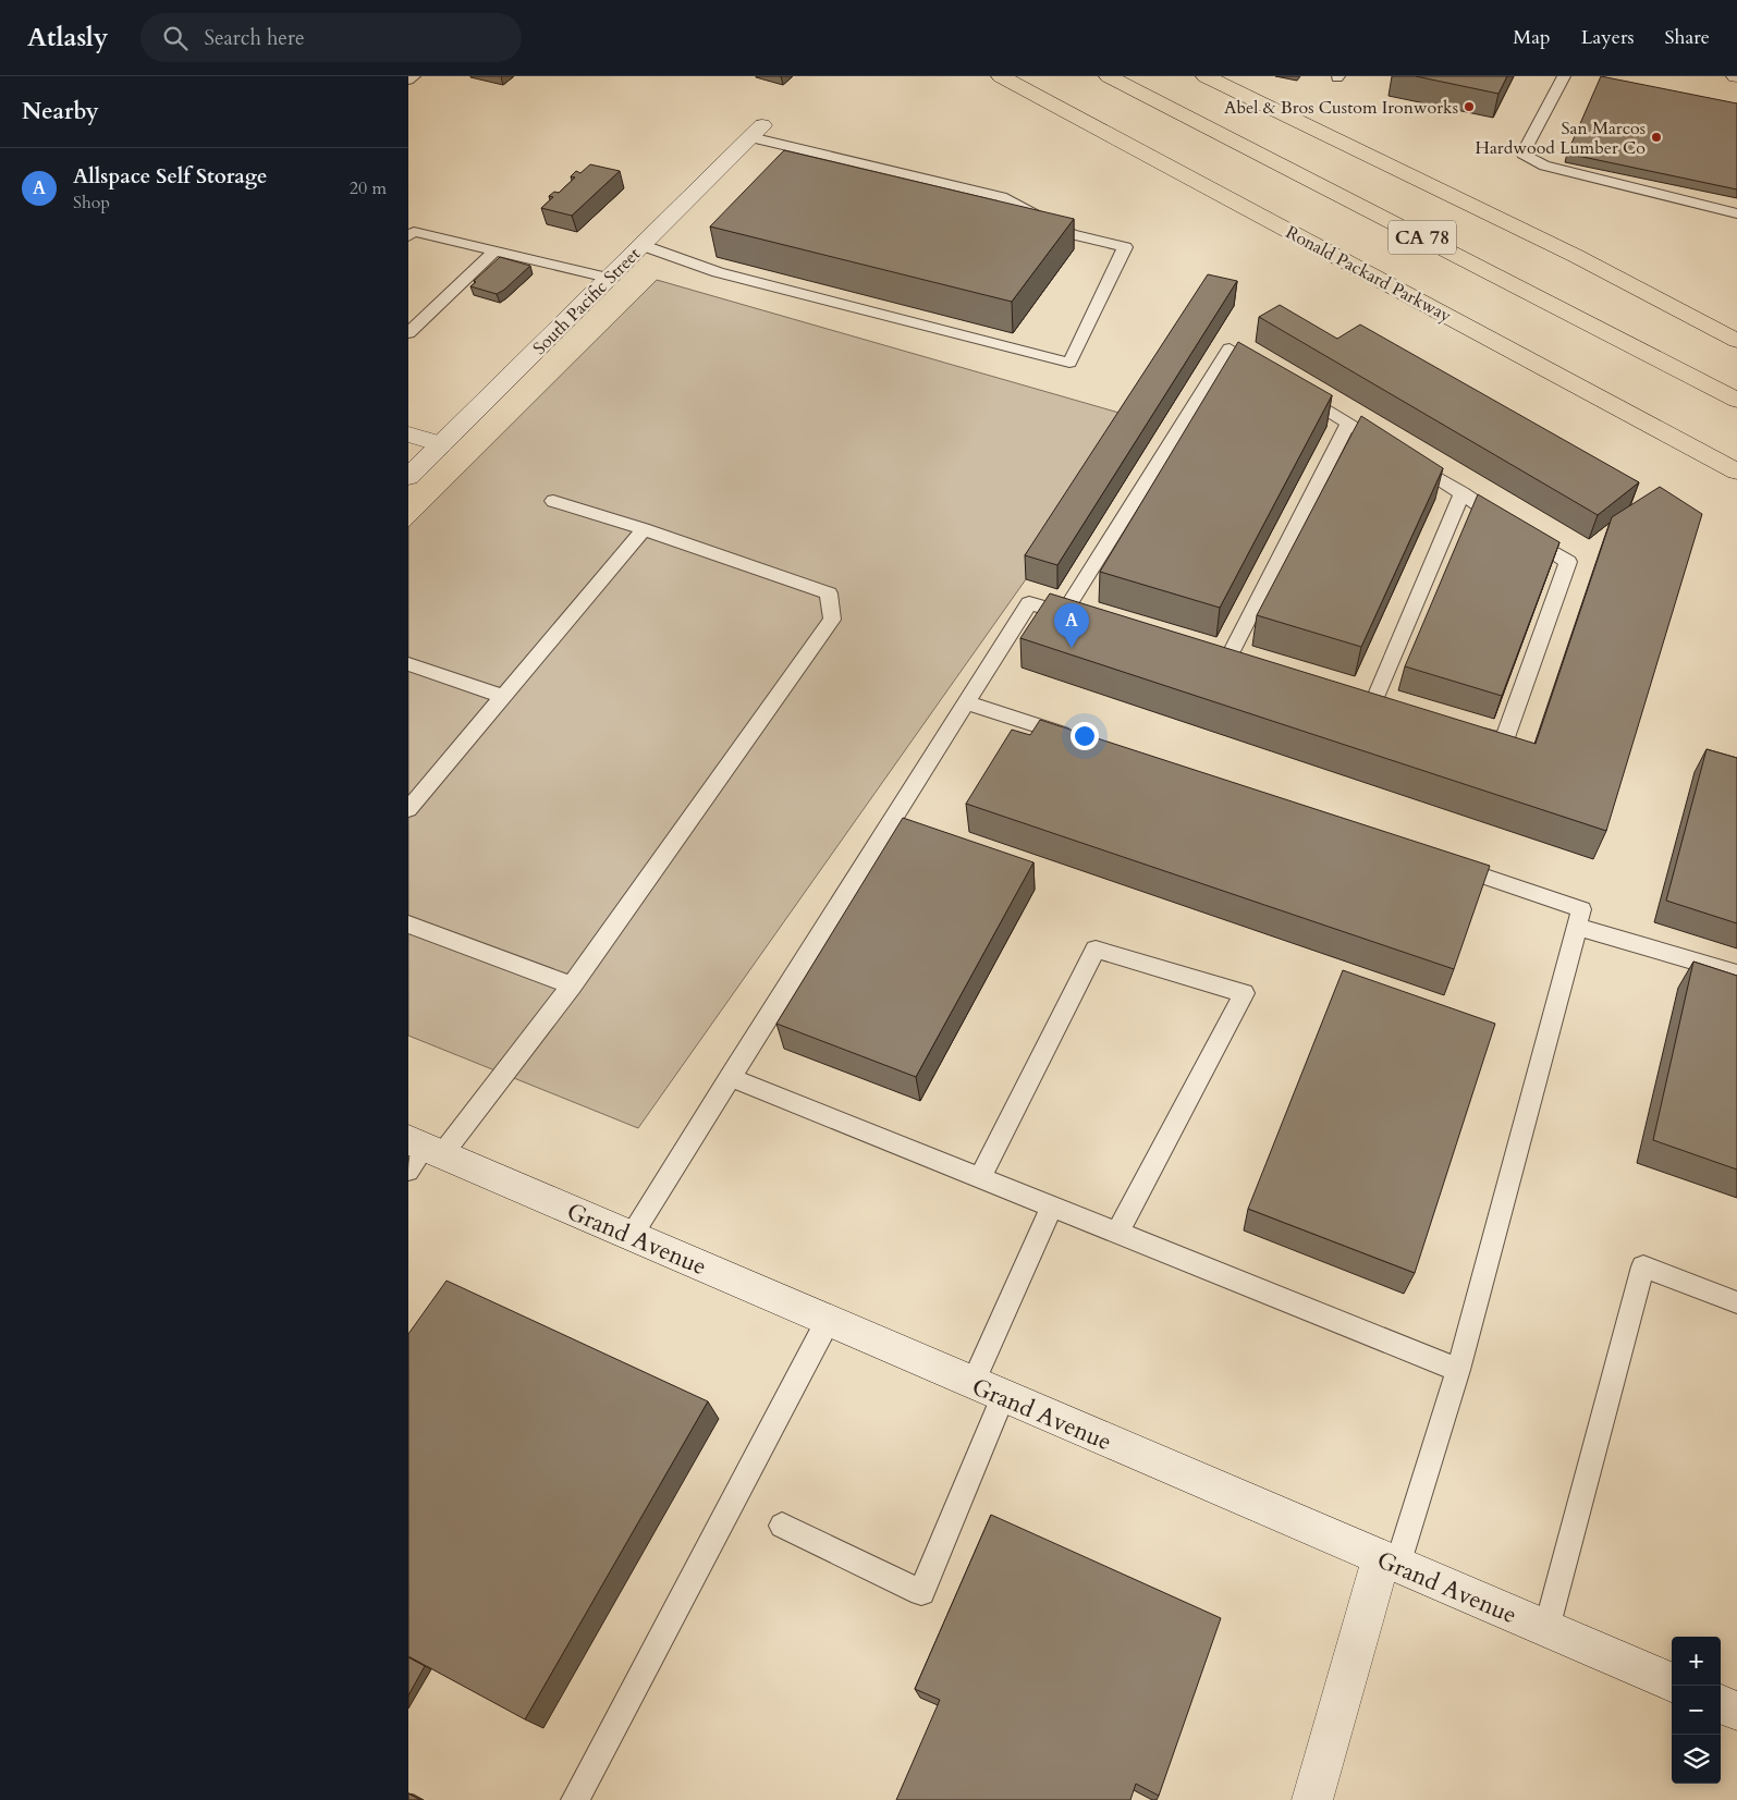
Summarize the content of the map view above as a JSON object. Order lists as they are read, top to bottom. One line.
{"streets":{"highway":["CA 78","Ronald Packard Parkway"],"street":["South Pacific Street","Grand Avenue"]},"places":["Abel & Bros Custom Ironworks","San Marcos Hardwood Lumber Co"],"page":{"header":"Atlasly","search":"Search here","nav":["Map","Layers","Share"],"heading":"Nearby","list":[{"mark":"A","name":"Allspace Self Storage","note":"Shop","value":"20 m"}],"pins":"A","map_buttons":["+","−"]}}
